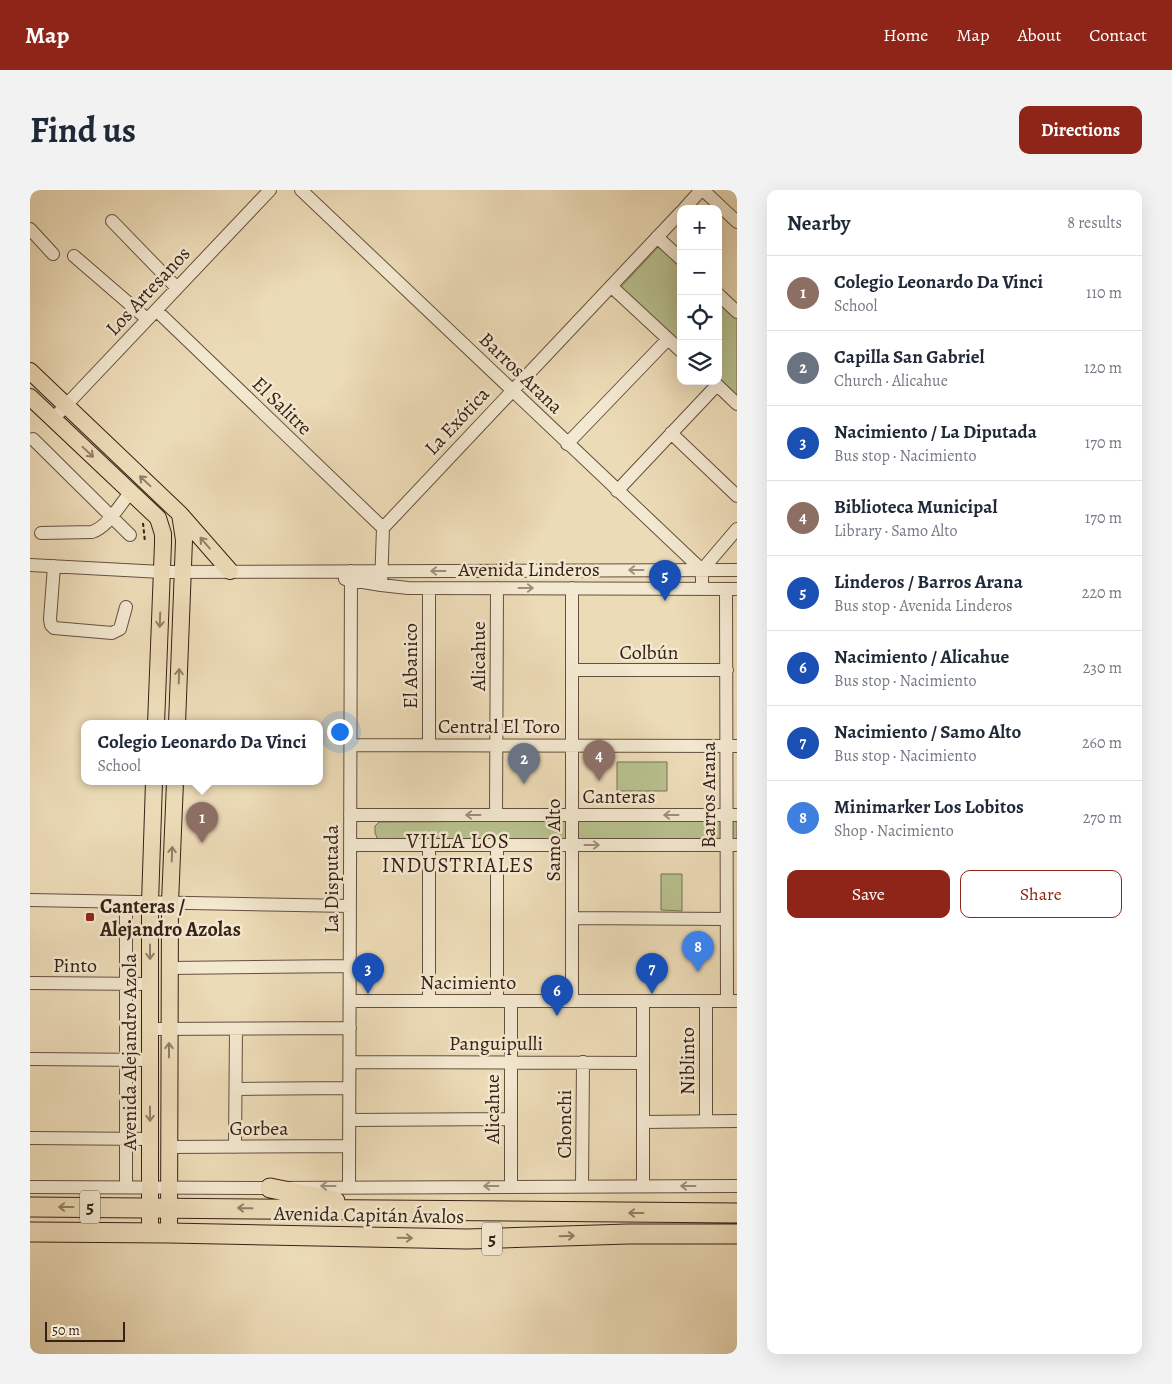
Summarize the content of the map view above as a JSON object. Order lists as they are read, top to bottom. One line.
{"streets":{"highway":["5","Avenida Capitán Ávalos"],"main road":["Avenida Alejandro Azola"],"street":["Los Artesanos","Barros Arana","El Salitre","La Exótica","Avenida Linderos","Colbún","Alicahue","El Abanico","Central El Toro","Canteras","Samo Alto","La Disputada","Pinto","Nacimiento","Panguipulli","Niblinto","Chonchi","Gorbea"]},"crossings":[["Los Artesanos","El Salitre"],["Barros Arana","La Exótica"],["Barros Arana","Avenida Linderos"],["Barros Arana","Colbún"],["Barros Arana","Central El Toro"],["Barros Arana","Canteras"],["Barros Arana","Nacimiento"],["El Salitre","La Exótica"],["Avenida Linderos","Alicahue"],["Avenida Linderos","El Abanico"],["Avenida Linderos","Samo Alto"],["Avenida Linderos","La Disputada"],["Colbún","Samo Alto"],["Alicahue","Central El Toro"],["Alicahue","Canteras"],["Alicahue","Nacimiento"],["Alicahue","Panguipulli"],["Alicahue","Avenida Capitán Ávalos"],["El Abanico","Central El Toro"],["Central El Toro","Samo Alto"],["Central El Toro","La Disputada"],["Canteras","Samo Alto"],["Canteras","La Disputada"],["Samo Alto","Nacimiento"],["La Disputada","Nacimiento"],["La Disputada","Panguipulli"],["La Disputada","Gorbea"],["La Disputada","Avenida Capitán Ávalos"],["Pinto","Avenida Alejandro Azola"],["Nacimiento","Niblinto"],["Panguipulli","Chonchi"],["Avenida Alejandro Azola","Gorbea"],["Avenida Alejandro Azola","Avenida Capitán Ávalos"],["Chonchi","Avenida Capitán Ávalos"]],"districts":["VILLA LOS INDUSTRIALES"],"places":{"transit":["Canteras / Alejandro Azolas"]},"scale_bar":"50 m","page":{"header":"Map","nav":["Home","Map","About","Contact"],"title":"Find us","buttons":["Directions",["Save","Share"]],"heading":["Nearby","8 results"],"map_buttons":["+","−"],"list":[{"mark":"1","name":"Colegio Leonardo Da Vinci","note":"School","value":"110 m"},{"mark":"2","name":"Capilla San Gabriel","note":"Church · Alicahue","value":"120 m"},{"mark":"3","name":"Nacimiento / La Diputada","note":"Bus stop · Nacimiento","value":"170 m"},{"mark":"4","name":"Biblioteca Municipal","note":"Library · Samo Alto","value":"170 m"},{"mark":"5","name":"Linderos / Barros Arana","note":"Bus stop · Avenida Linderos","value":"220 m"},{"mark":"6","name":"Nacimiento / Alicahue","note":"Bus stop · Nacimiento","value":"230 m"},{"mark":"7","name":"Nacimiento / Samo Alto","note":"Bus stop · Nacimiento","value":"260 m"},{"mark":"8","name":"Minimarker Los Lobitos","note":"Shop · Nacimiento","value":"270 m"}],"pins":["5","4","2","1","8","3","7","6"],"popup":["Colegio Leonardo Da Vinci","School"],"scale":"50 m"}}
